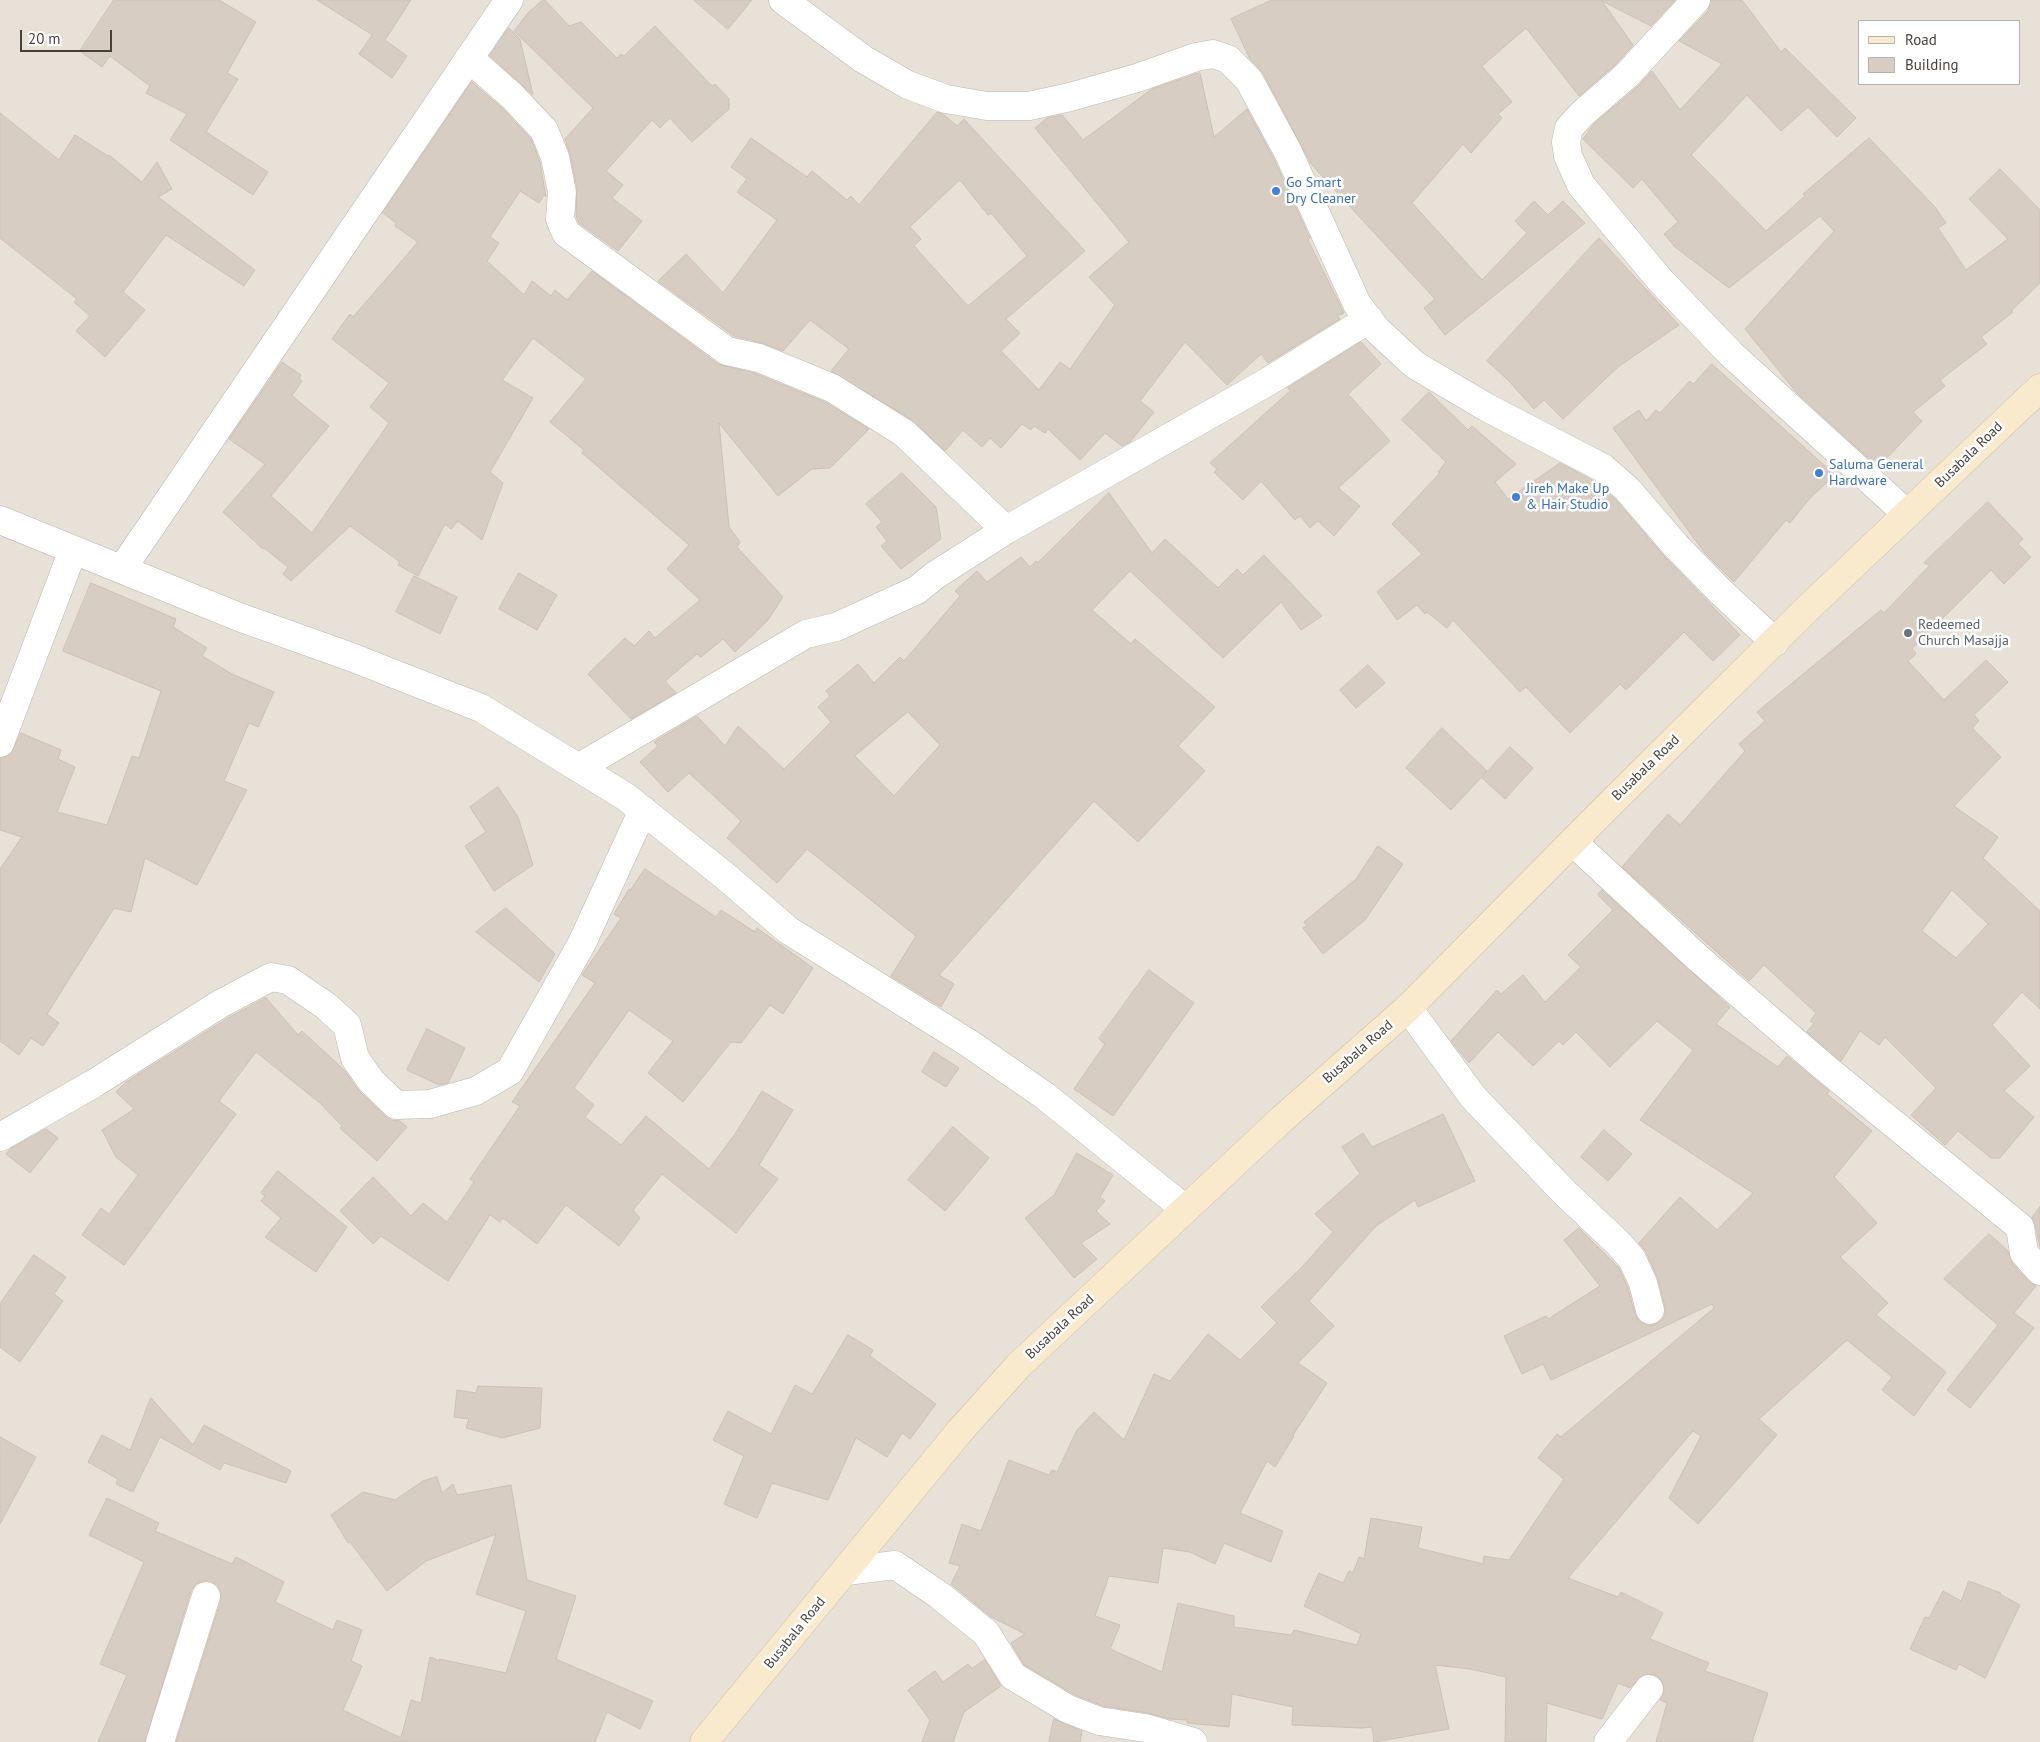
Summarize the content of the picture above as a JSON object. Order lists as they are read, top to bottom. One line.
{"streets":{"street":["Busabala Road"]},"places":["Go Smart Dry Cleaner","Saluma General Hardware","Jireh Make Up & Hair Studio","Redeemed Church Masajja"],"legend":["Road","Building"],"scale_bar":"20 m"}
